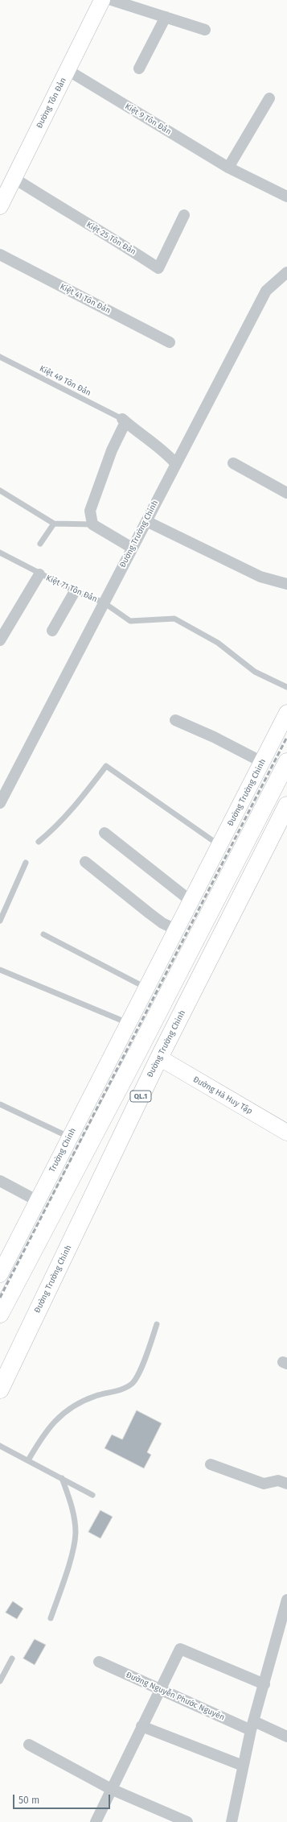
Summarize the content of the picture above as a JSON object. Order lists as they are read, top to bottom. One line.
{"streets":{"highway":["Đường Trường Chinh","QL.1"],"street":["Đường Tôn Đản","Kiệt 9 Tôn Đản","Kiệt 25 Tôn Đản","Kiệt 41 Tôn Đản","Kiệt 71 Tôn Đản","Đường Hà Huy Tập","Trường Chinh","Đường Nguyễn Phước Nguyên"],"lane":["Kiệt 49 Tôn Đản"]},"crossings":[["Đường Tôn Đản","Kiệt 9 Tôn Đản"],["Đường Tôn Đản","Kiệt 25 Tôn Đản"],["Đường Trường Chinh","Kiệt 71 Tôn Đản"],["Đường Trường Chinh","Đường Hà Huy Tập"],["Đường Trường Chinh","Trường Chinh"]],"scale_bar":"50 m"}
